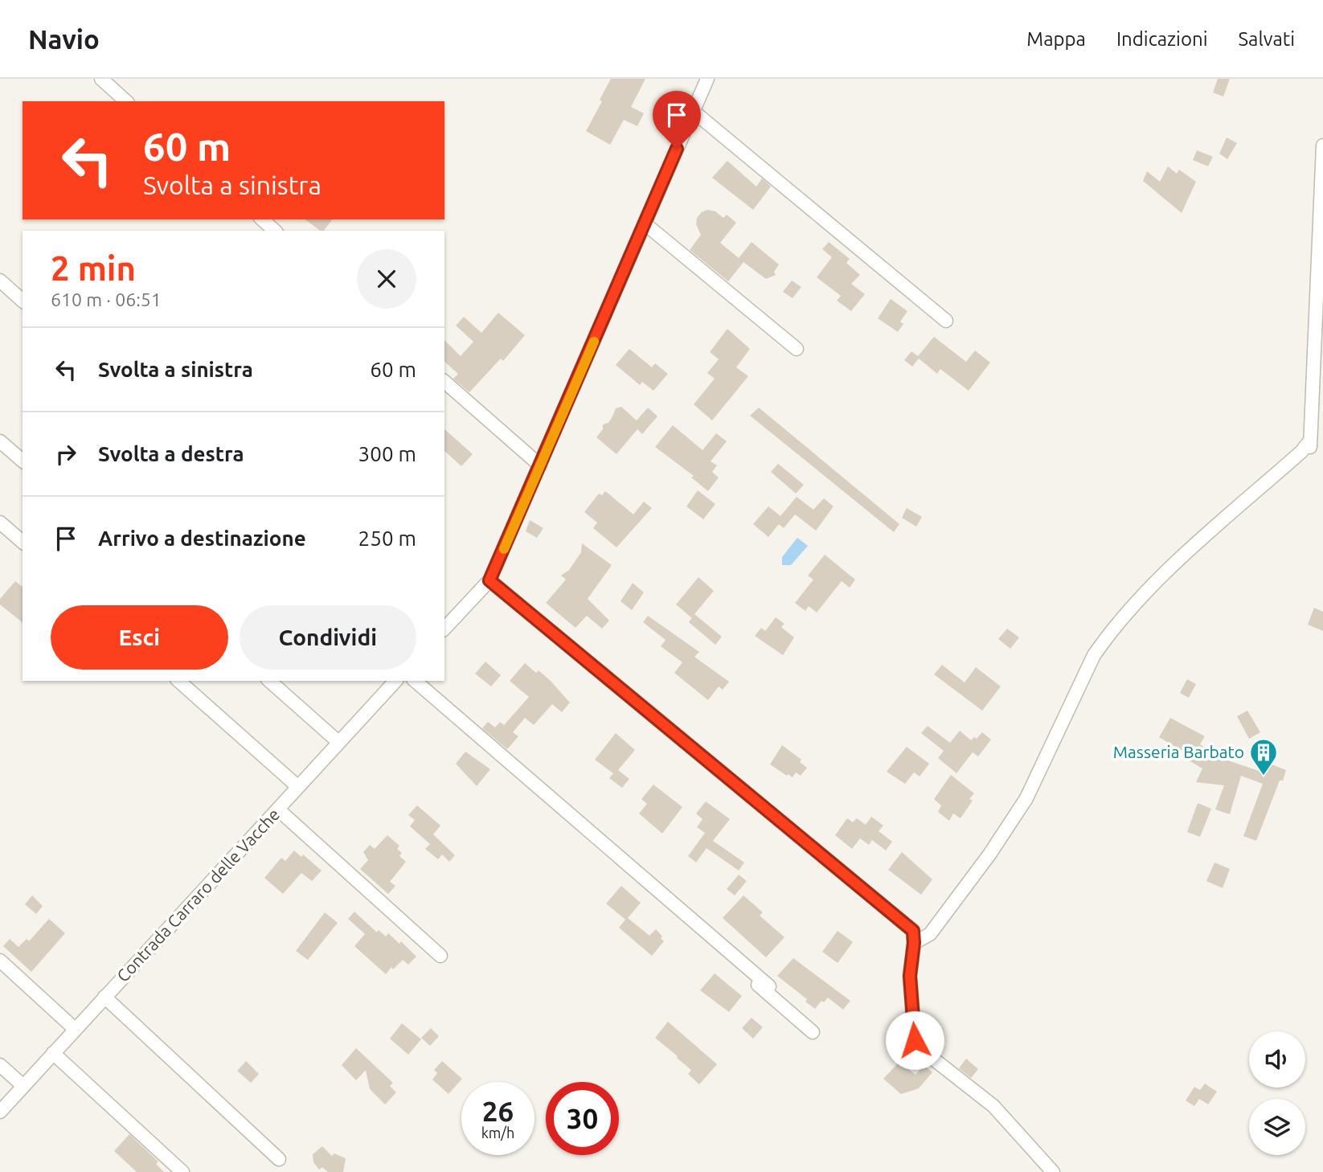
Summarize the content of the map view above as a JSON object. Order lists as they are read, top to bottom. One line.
{"streets":{"street":["Contrada Carraro delle Vacche"]},"places":{"building":["Masseria Barbato"]},"page":{"header":"Navio","nav":["Mappa","Indicazioni","Salvati"],"turn":["60 m","Svolta a sinistra"],"heading":["2 min","610 m · 06:51"],"list":[{"name":"Svolta a sinistra","value":"60 m"},{"name":"Svolta a destra","value":"300 m"},{"name":"Arrivo a destinazione","value":"250 m"}],"buttons":["Esci","Condividi"],"speed":"26 km/h","limit":"30"}}
